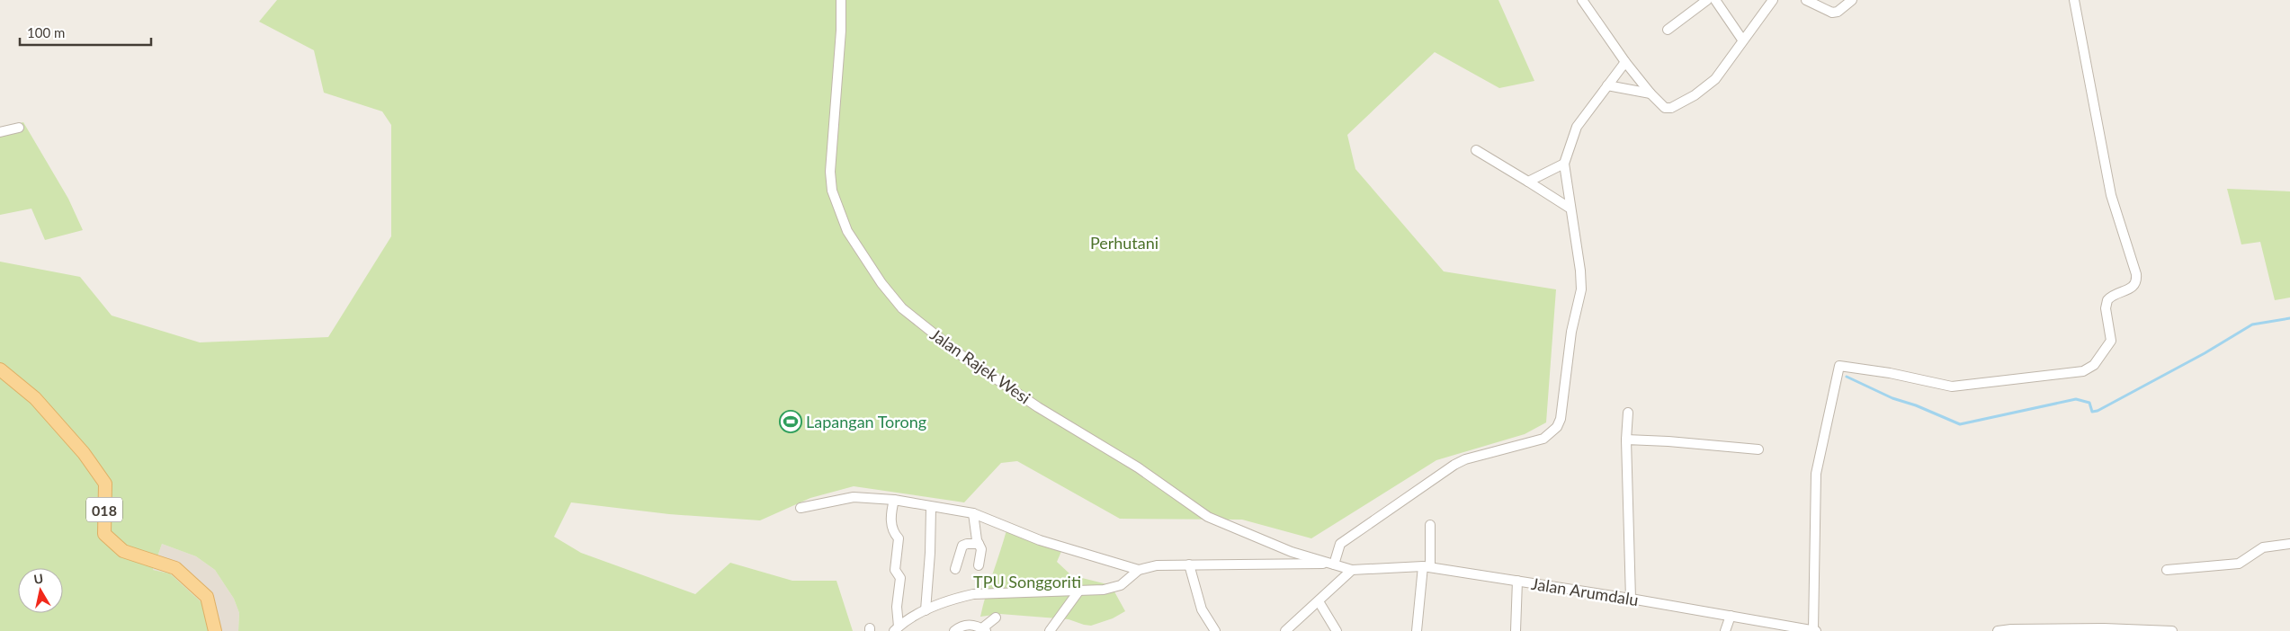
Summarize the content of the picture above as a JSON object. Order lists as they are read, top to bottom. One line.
{"streets":{"main road":["018"],"street":["Jalan Rajek Wesi","Jalan Arumdalu"]},"crossings":[["Jalan Rajek Wesi","Jalan Arumdalu"]],"parks":["Perhutani","TPU Songgoriti"],"places":{"sports":["Lapangan Torong"]},"scale_bar":"100 m","north":"top"}
